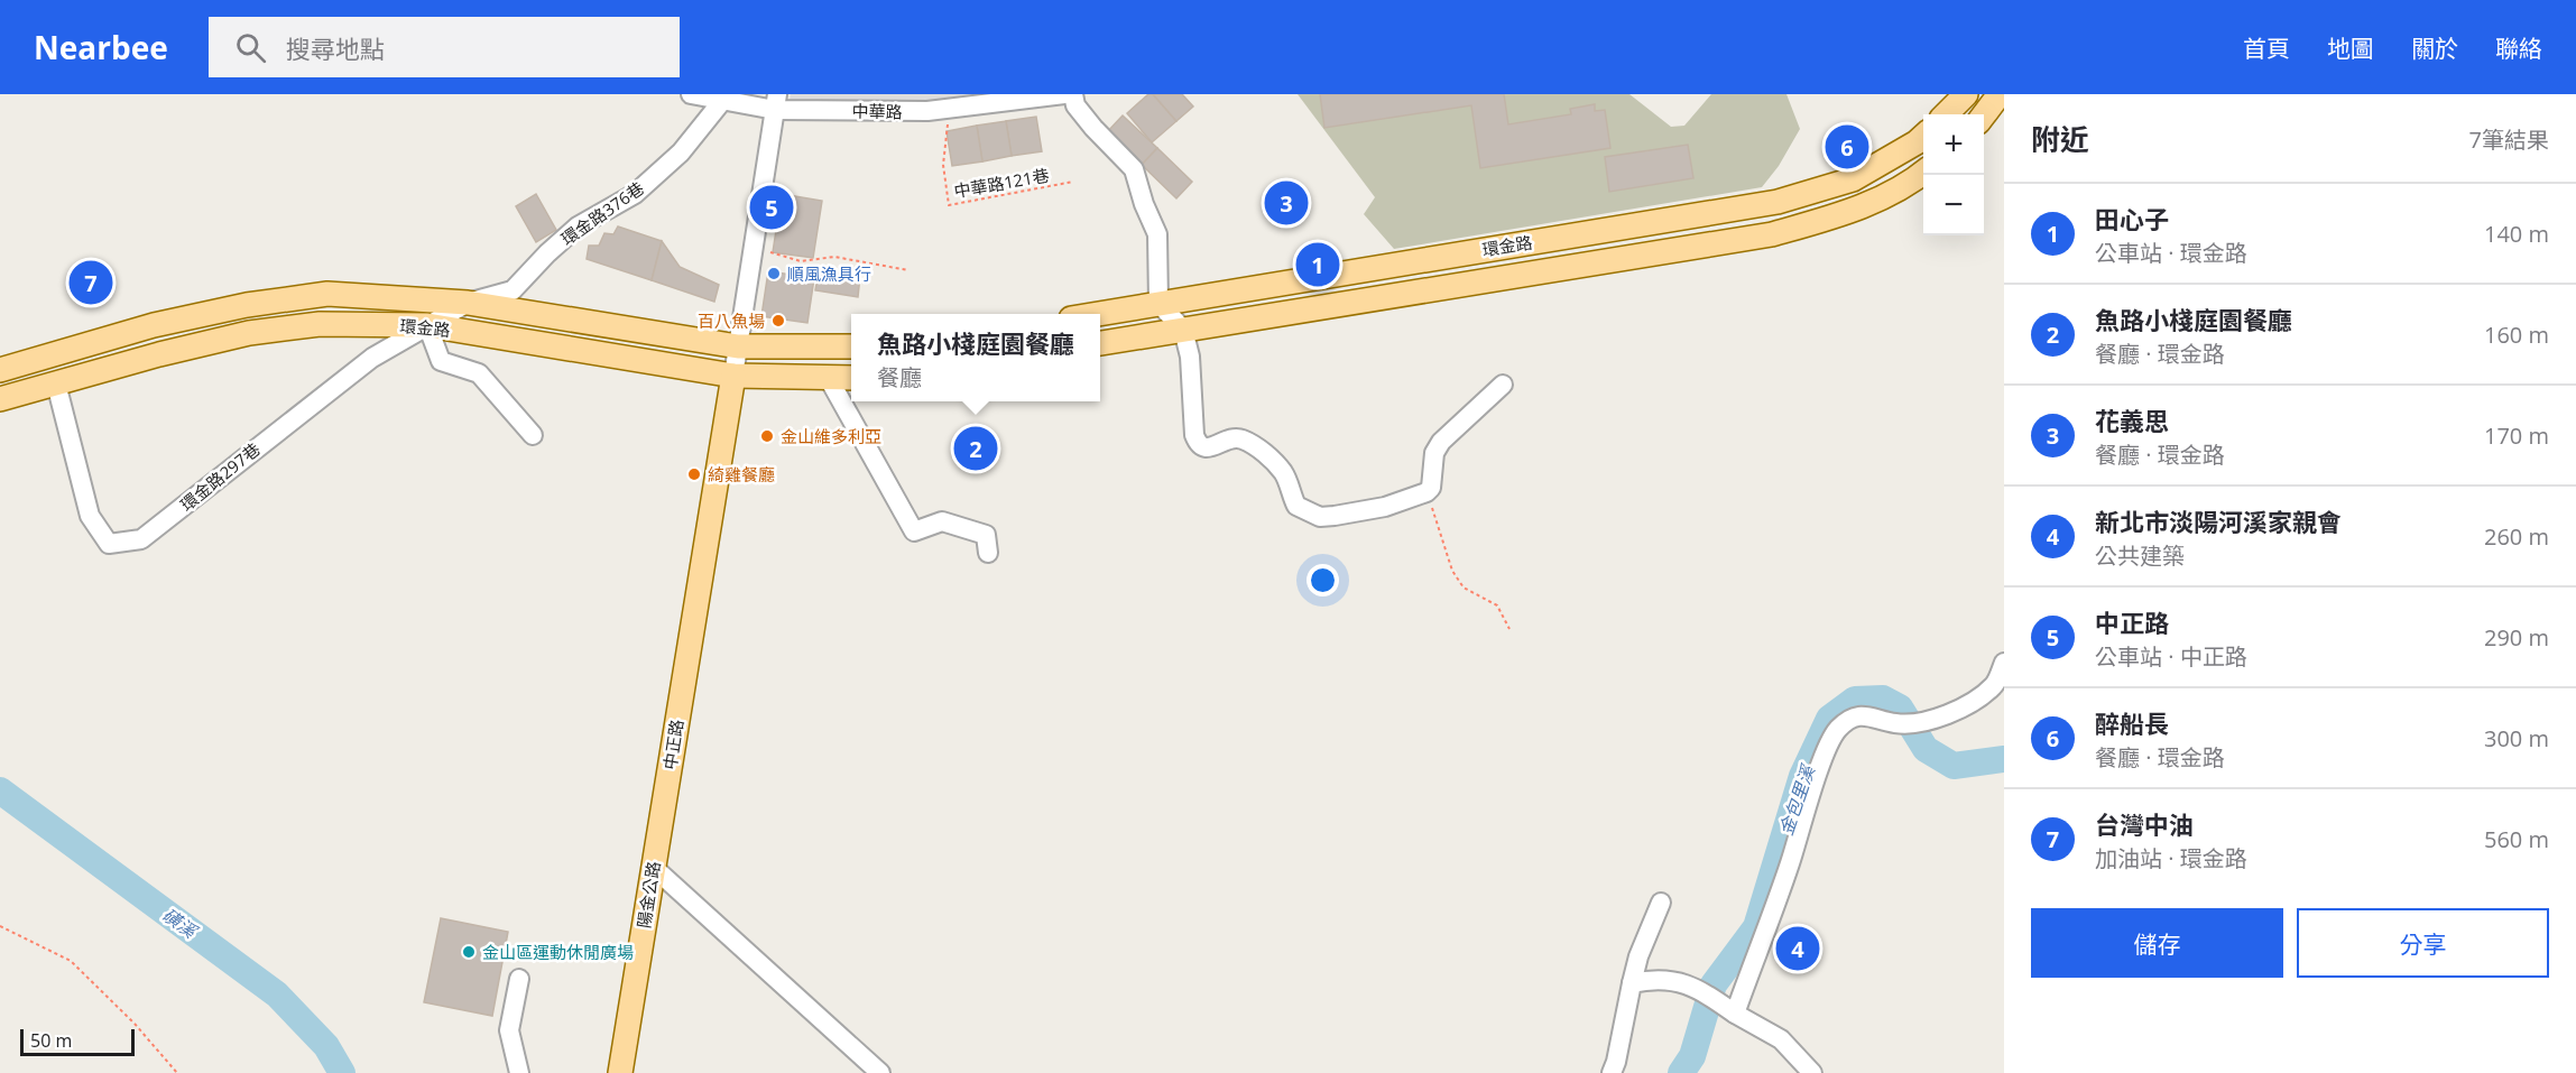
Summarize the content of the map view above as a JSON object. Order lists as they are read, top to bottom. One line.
{"streets":{"main road":["環金路","中正路","陽金公路"],"street":["中華路","環金路376巷","環金路297巷"],"path":["中華路121巷"]},"crossings":[["中華路","中華路121巷"],["中華路","環金路376巷"],["中華路","中正路"],["環金路376巷","環金路"],["環金路376巷","環金路297巷"],["環金路","環金路297巷"],["環金路","中正路"],["中正路","陽金公路"]],"water":["金包里溪","磺溪"],"places":["順風漁具行","百八魚場","金山維多利亞","綺雞餐廳","金山區運動休閒廣場"],"scale_bar":"50 m","page":{"header":"Nearbee","search":"搜尋地點","nav":["首頁","地圖","關於","聯絡"],"heading":["附近","7筆結果"],"map_buttons":["+","−"],"pins":["6","3","5","1","7","2","4"],"list":[{"mark":"1","name":"田心子","note":"公車站 · 環金路","value":"140 m"},{"mark":"2","name":"魚路小棧庭園餐廳","note":"餐廳 · 環金路","value":"160 m"},{"mark":"3","name":"花義思","note":"餐廳 · 環金路","value":"170 m"},{"mark":"4","name":"新北市淡陽河溪家親會","note":"公共建築","value":"260 m"},{"mark":"5","name":"中正路","note":"公車站 · 中正路","value":"290 m"},{"mark":"6","name":"醉船長","note":"餐廳 · 環金路","value":"300 m"},{"mark":"7","name":"台灣中油","note":"加油站 · 環金路","value":"560 m"}],"popup":["魚路小棧庭園餐廳","餐廳"],"buttons":["儲存","分享"],"scale":"50 m"}}
